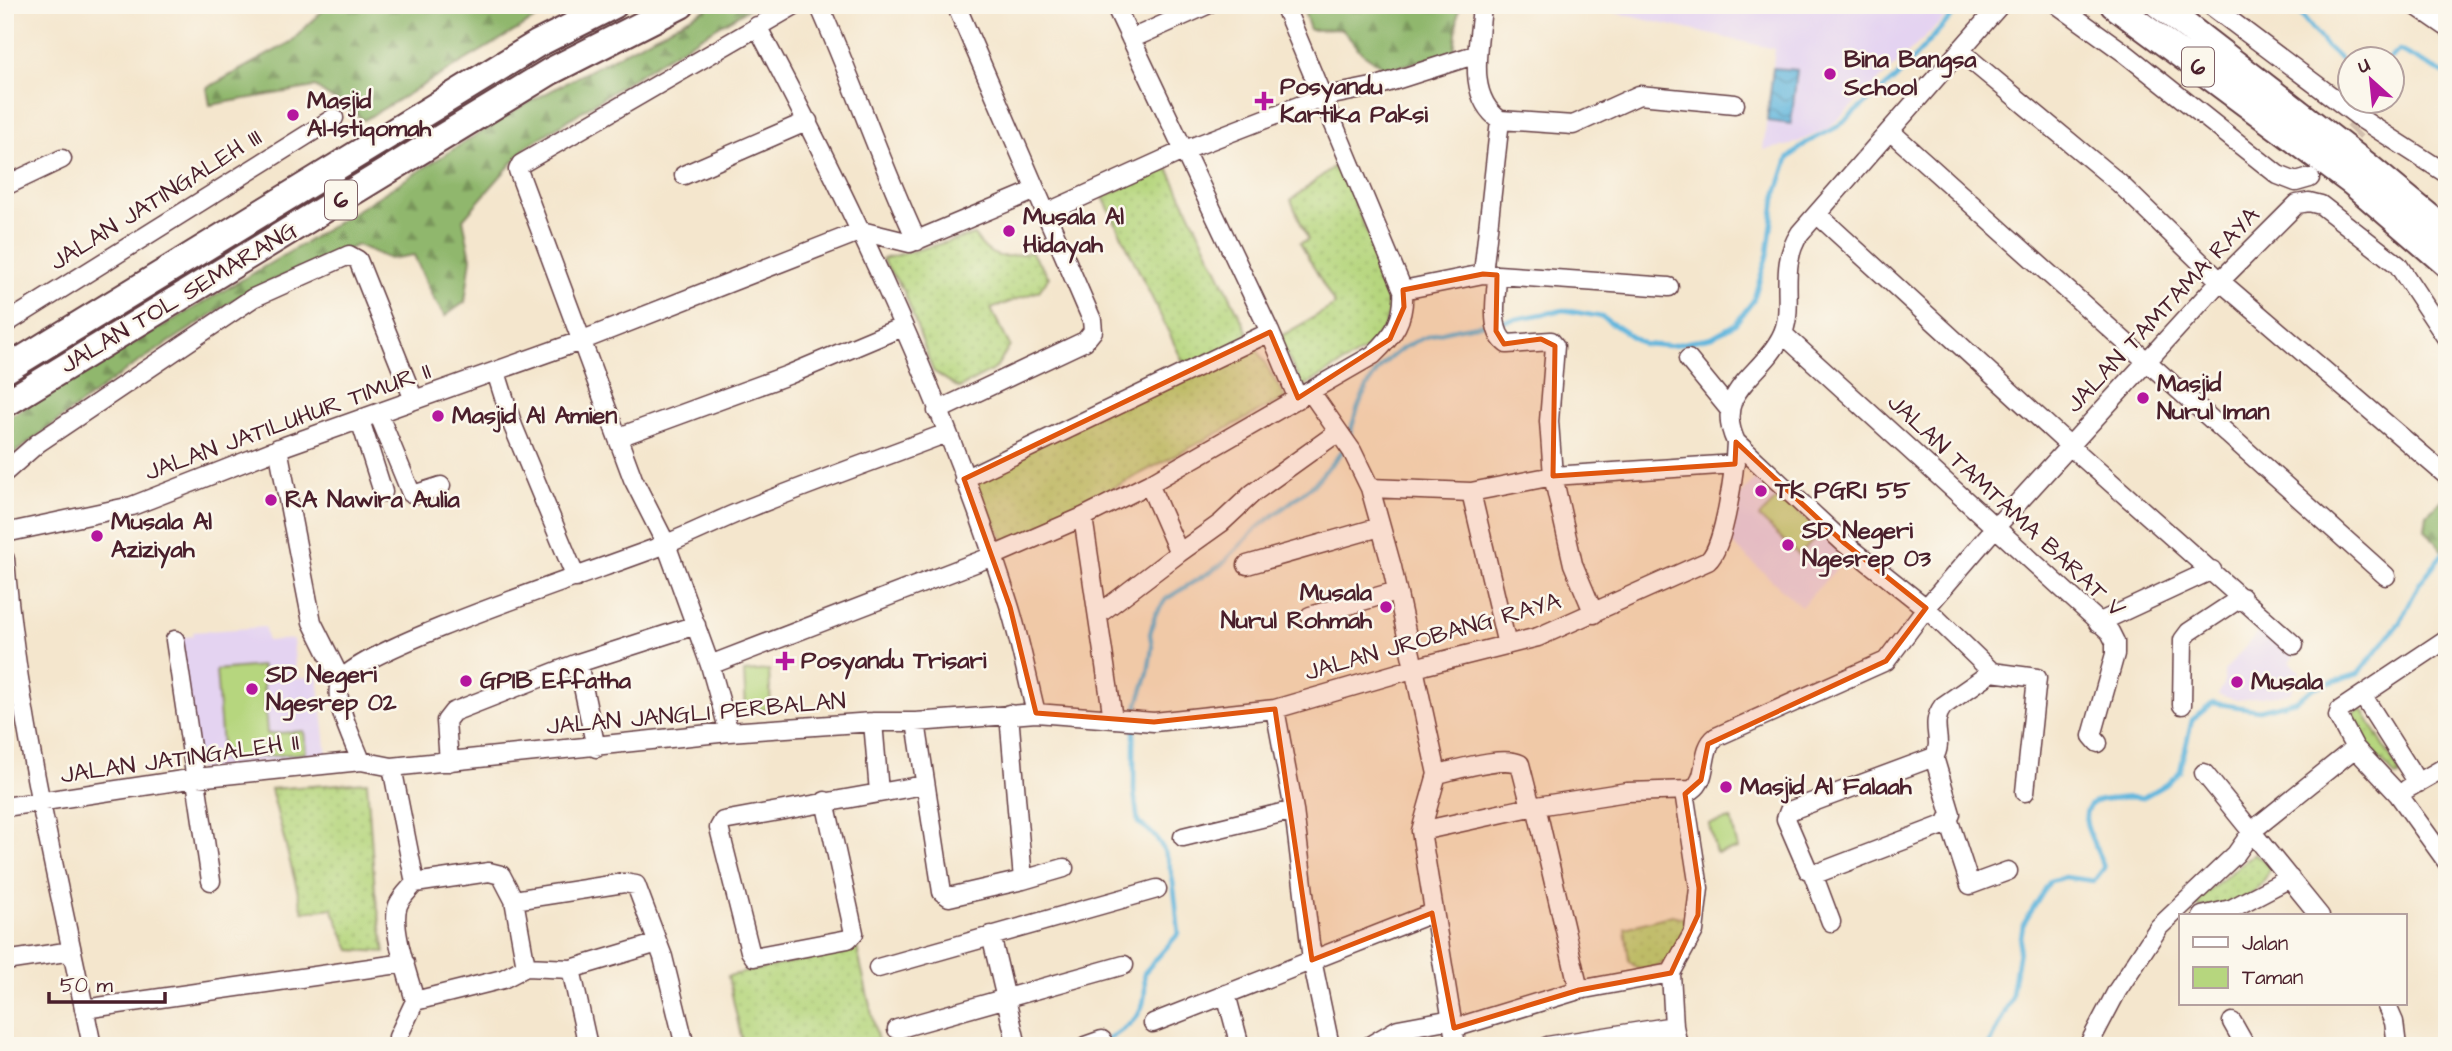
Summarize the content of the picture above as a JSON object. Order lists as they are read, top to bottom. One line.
{"streets":{"highway":["6","JALAN TOL SEMARANG"],"street":["JALAN JATINGALEH III","JALAN TAMTAMA RAYA","JALAN JATILUHUR TIMUR II","JALAN TAMTAMA BARAT V","JALAN JROBANG RAYA","JALAN JANGLI PERBALAN","JALAN JATINGALEH II"]},"crossings":[["JALAN TAMTAMA RAYA","JALAN TAMTAMA BARAT V"],["JALAN JROBANG RAYA","JALAN JANGLI PERBALAN"],["JALAN JANGLI PERBALAN","JALAN JATINGALEH II"]],"places":{"other":["Bina Bangsa School","Masjid Al-Istiqomah","Musala Al Hidayah","Masjid Nurul Iman","Masjid Al Amien","TK PGRI 55","RA Nawira Aulia","Musala Al Aziziyah","SD Negeri Ngesrep 03","Musala Nurul Rohmah","GPIB Effatha","Musala","SD Negeri Ngesrep 02","Masjid Al Falaah"],"health":["Posyandu Kartika Paksi","Posyandu Trisari"]},"legend":["Jalan","Taman"],"scale_bar":"50 m","north":"top left"}
